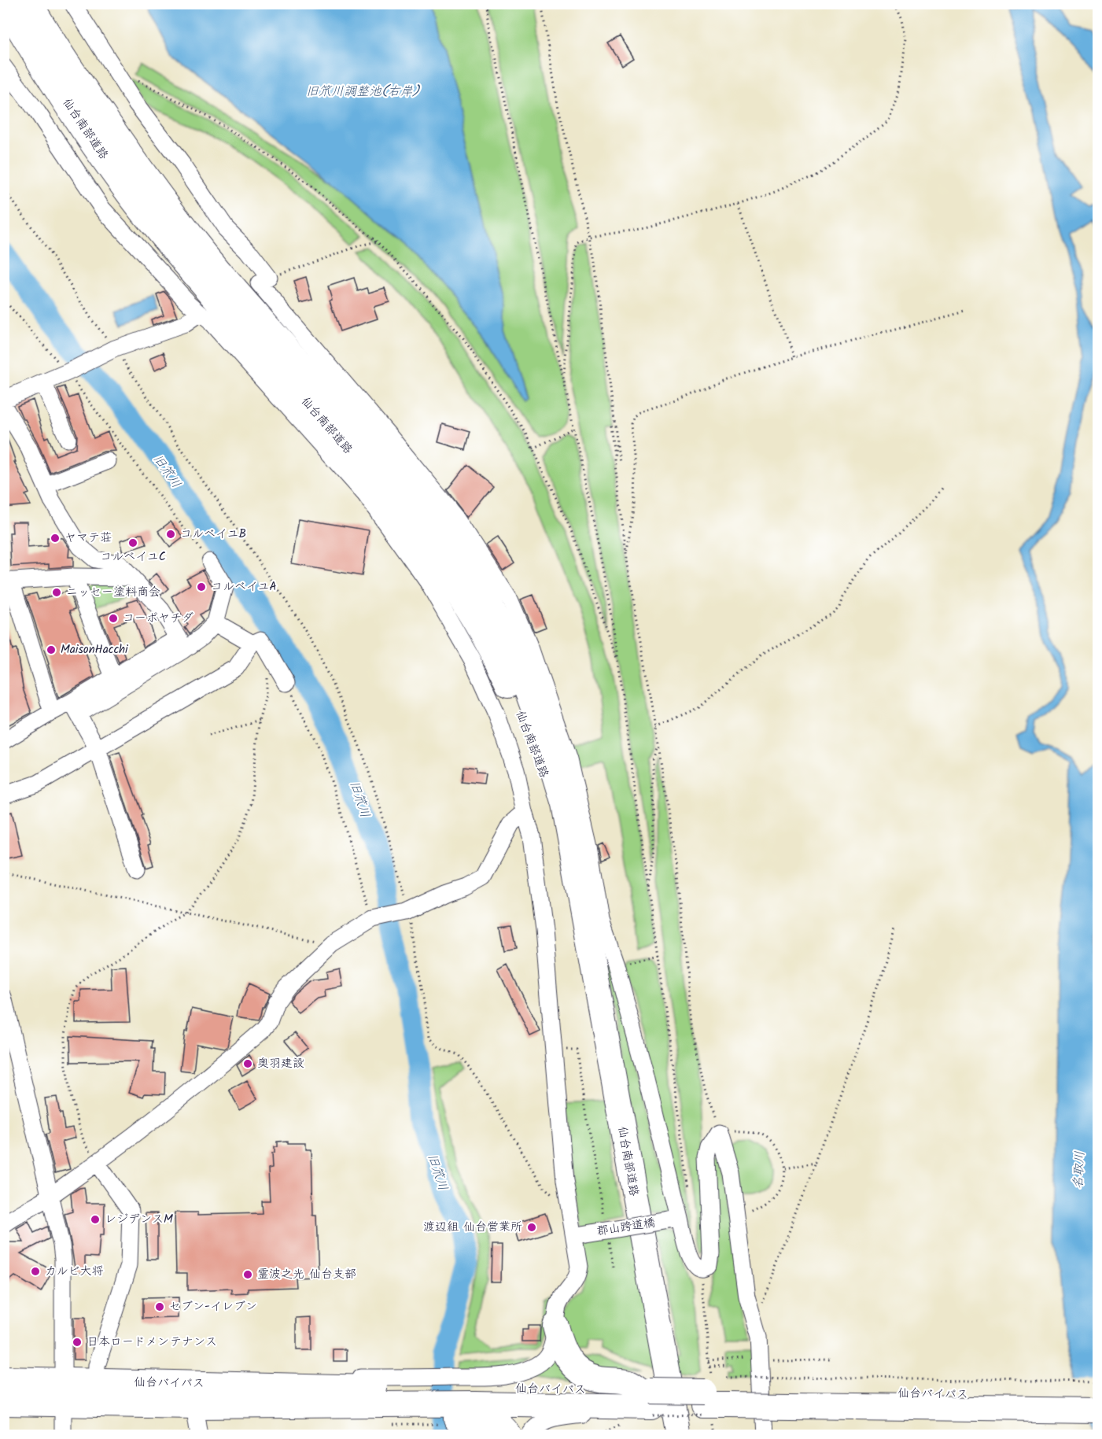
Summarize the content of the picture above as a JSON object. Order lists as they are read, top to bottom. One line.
{"streets":{"highway":["仙台南部道路","仙台バイパス"],"street":["郡山跨道橋"]},"water":["旧笊川調整池(右岸)","旧笊川","名取川"],"places":["コルベイユB","ヤマテ荘","コルベイユC","コルベイユA","ニッセー塗料商会","コーポヤチダ","MaisonHacchi","奥羽建設","レジデンスM","渡辺組 仙台営業所","カルビ大将","霊波之光 仙台支部","セブン-イレブン","日本ロードメンテナンス"]}
